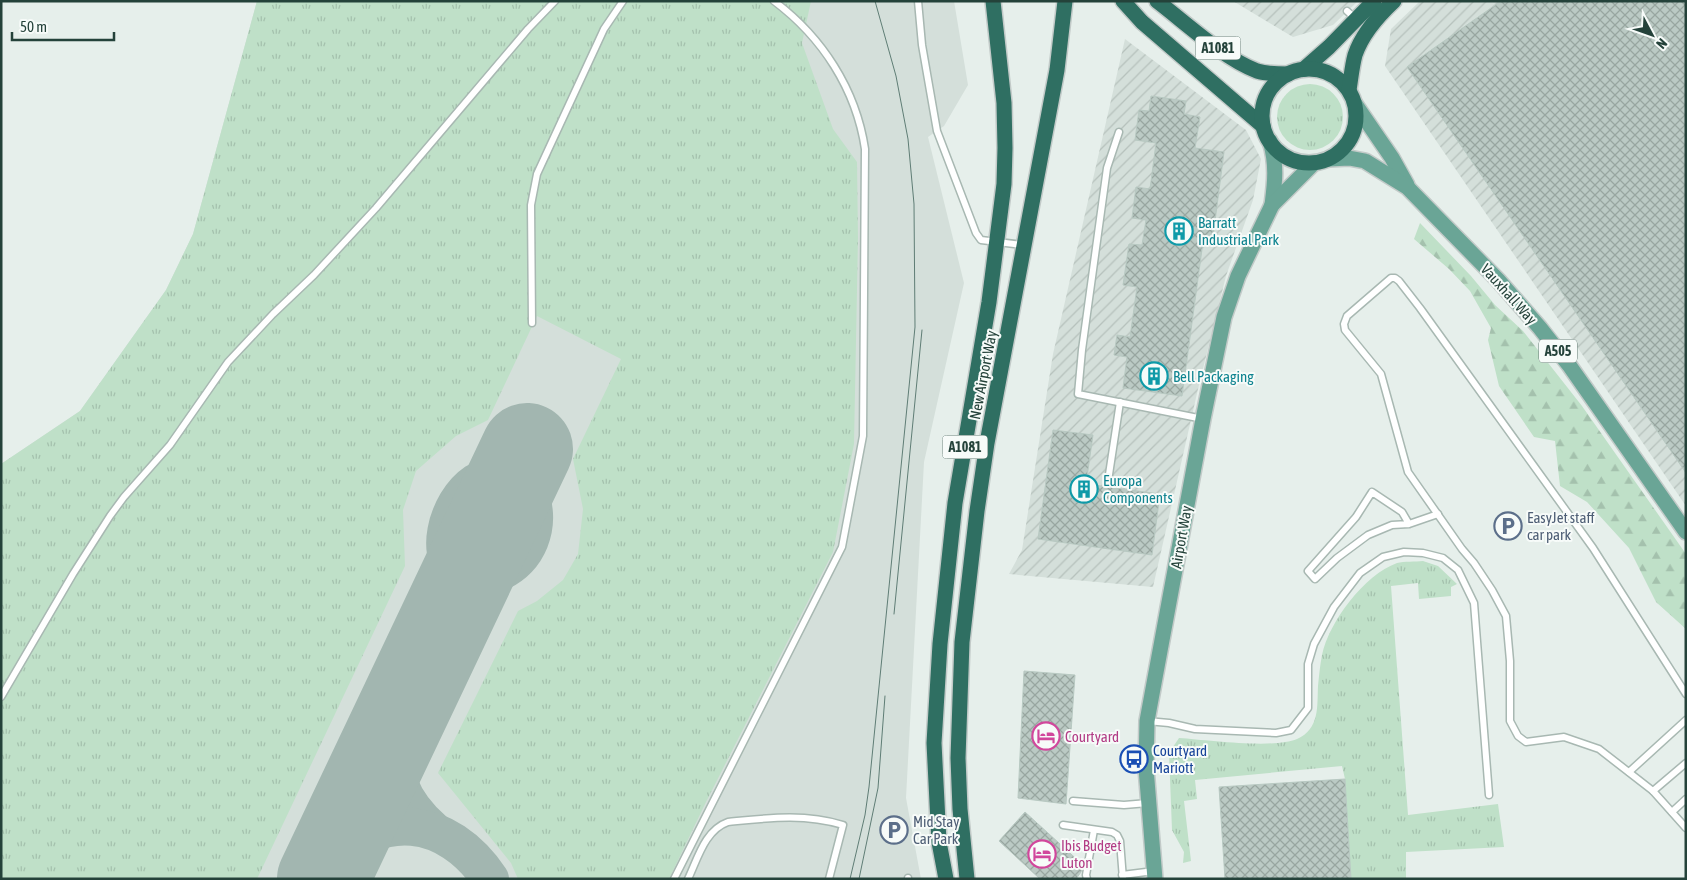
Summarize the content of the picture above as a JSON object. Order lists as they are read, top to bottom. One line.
{"streets":{"highway":["A1081","New Airport Way"],"main road":["Vauxhall Way","A505","Airport Way"]},"crossings":[["A1081","Vauxhall Way"],["A1081","Airport Way"],["Vauxhall Way","Airport Way"]],"places":{"building":["Barratt Industrial Park","Bell Packaging","Europa Components"],"parking":["EasyJet staff car park","Mid Stay Car Park"],"hotel":["Courtyard","Ibis Budget Luton"],"bus stop":["Courtyard Mariott"]},"scale_bar":"50 m","north":"bottom right"}
